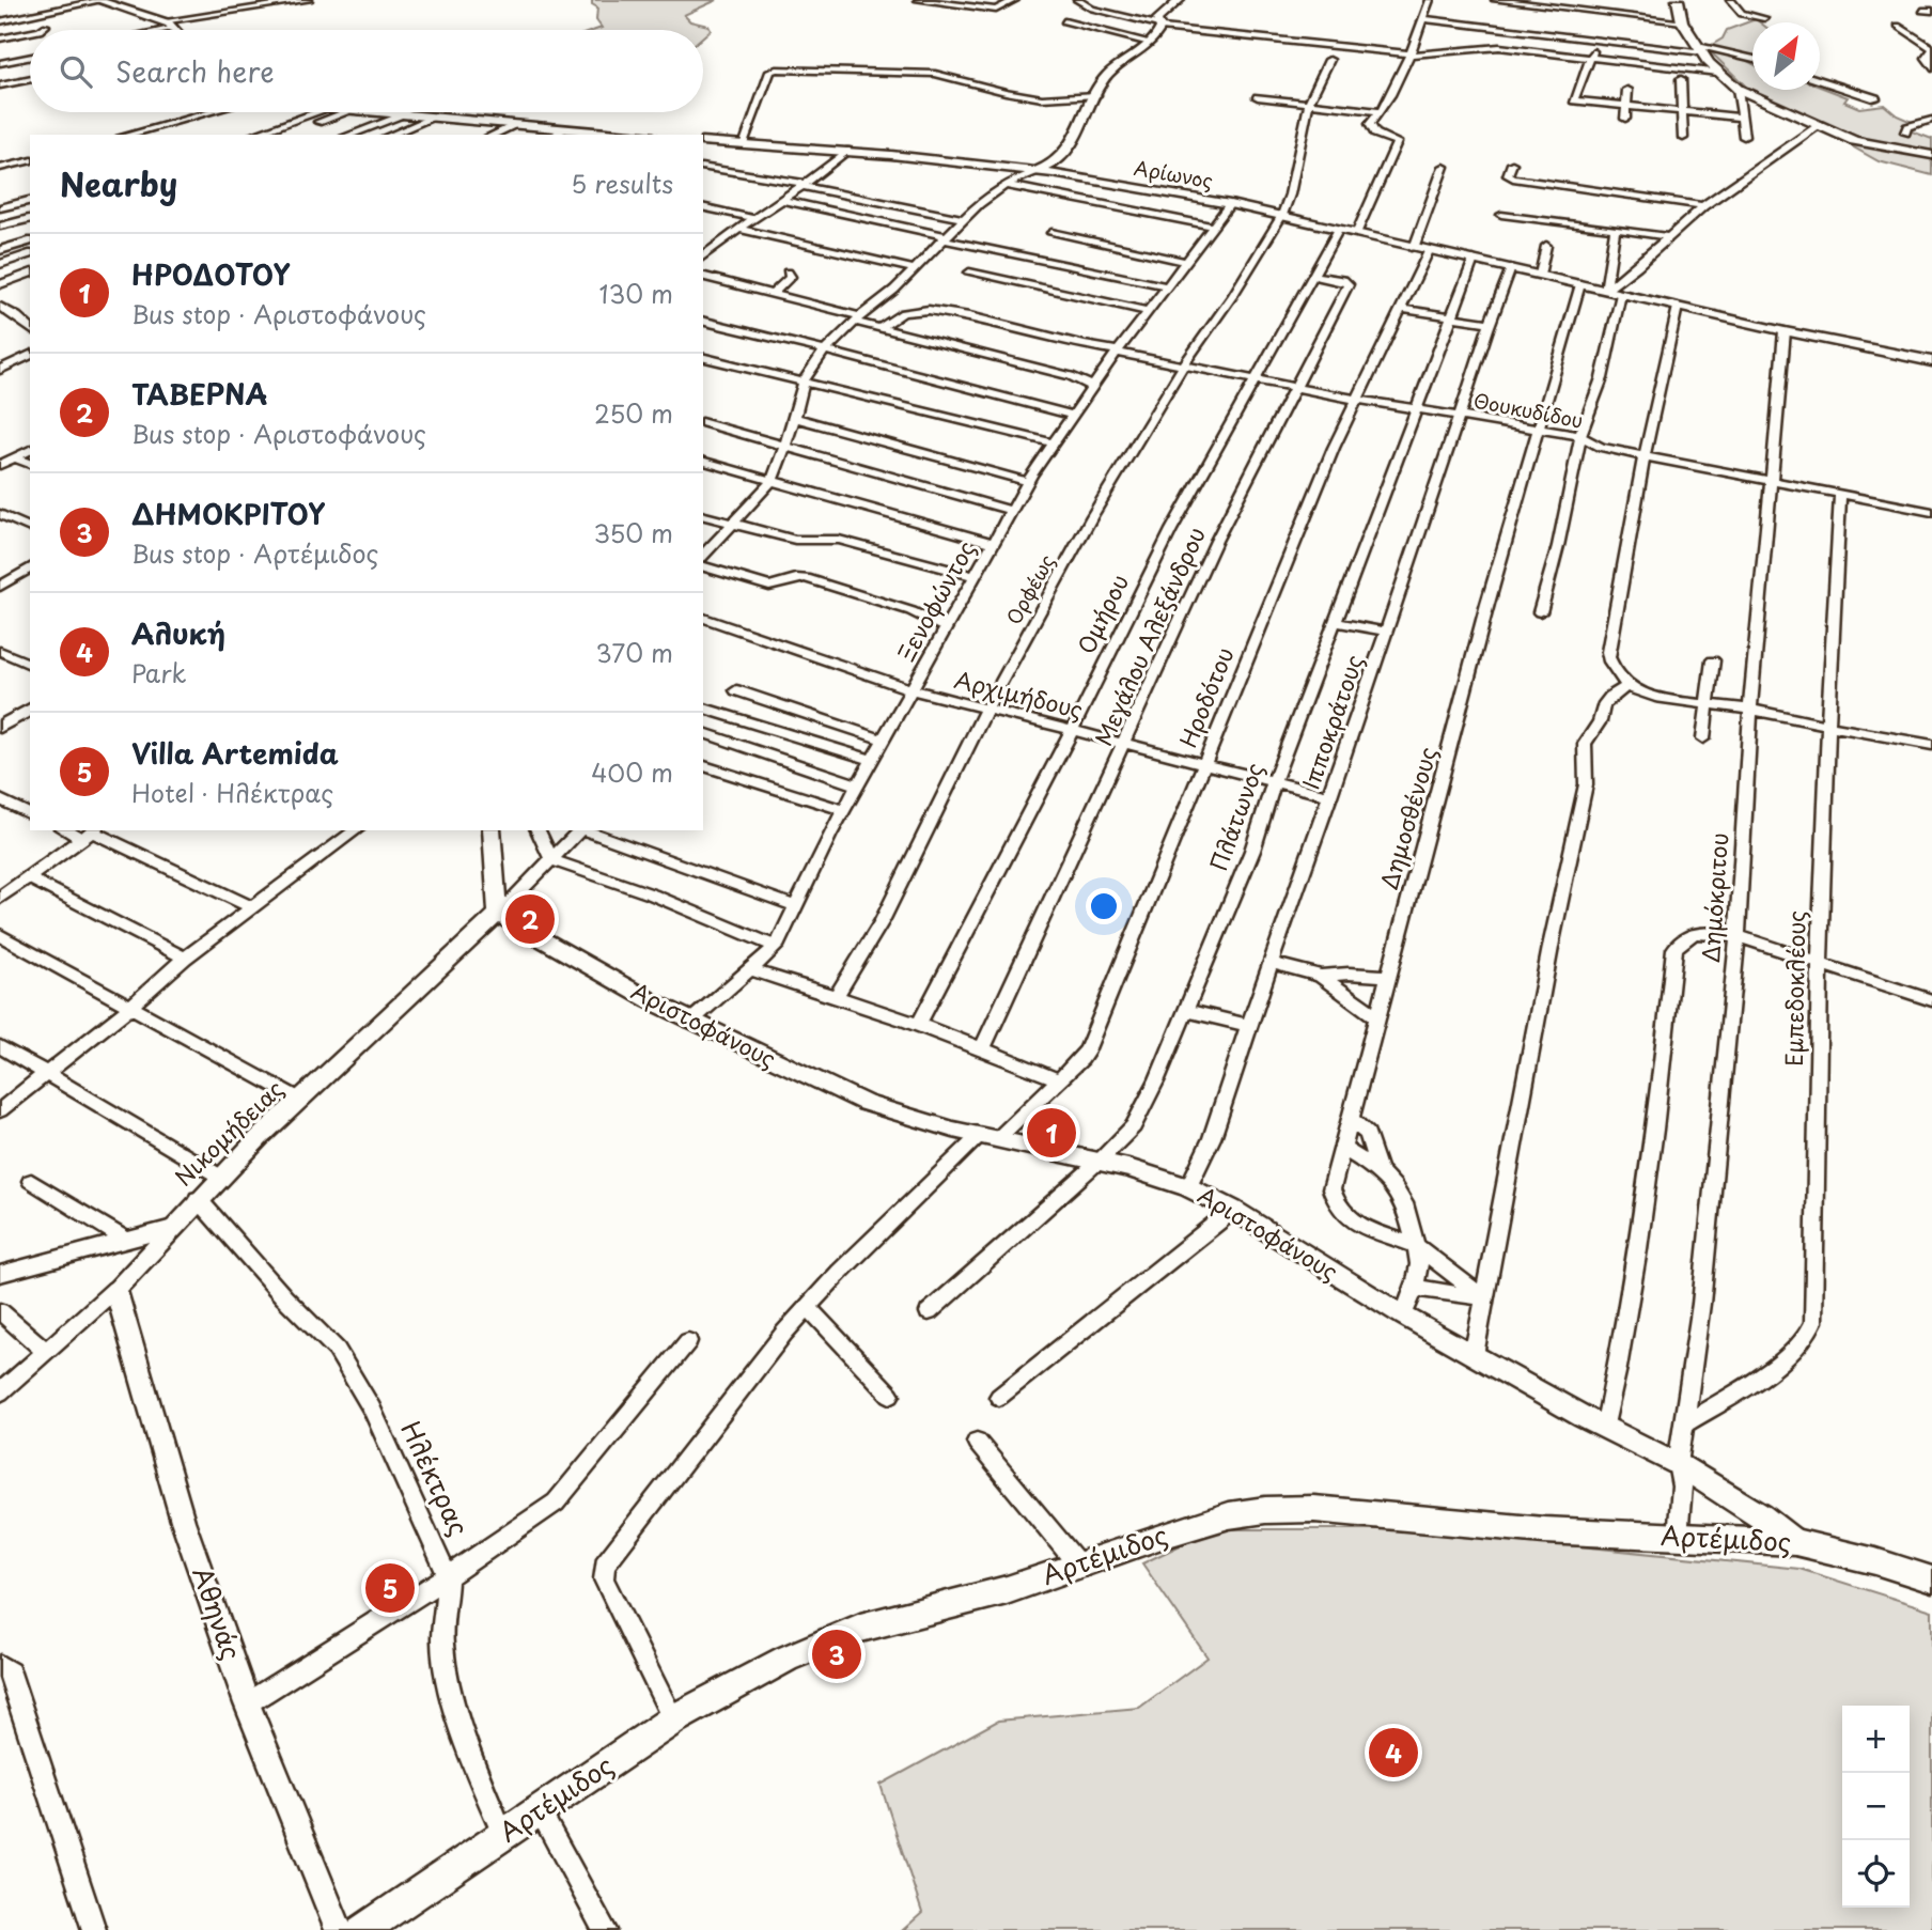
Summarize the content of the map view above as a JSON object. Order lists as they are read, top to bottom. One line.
{"streets":{"main road":["Αρτέμιδος"],"street":["Αρίωνος","Θουκυδίδου","Ορφέως","Ξενοφώντος","Ομήρου","Μεγάλου Αλεξάνδρου","Αρχιμήδους","Ηροδότου","Ιπποκράτους","Πλάτωνος","Δημοσθένους","Δημόκριτου","Εμπεδοκλέους","Αριστοφάνους","Νικομήδειας","Ηλέκτρας","Αθηνάς"]},"crossings":[["Αρίωνος","Ορφέως"],["Αρίωνος","Ξενοφώντος"],["Αρίωνος","Ομήρου"],["Αρίωνος","Ηροδότου"],["Αρίωνος","Ιπποκράτους"],["Αρίωνος","Πλάτωνος"],["Αρίωνος","Δημοσθένους"],["Αρίωνος","Δημόκριτου"],["Θουκυδίδου","Ορφέως"],["Θουκυδίδου","Ξενοφώντος"],["Θουκυδίδου","Ομήρου"],["Θουκυδίδου","Μεγάλου Αλεξάνδρου"],["Θουκυδίδου","Ηροδότου"],["Θουκυδίδου","Ιπποκράτους"],["Θουκυδίδου","Πλάτωνος"],["Θουκυδίδου","Δημοσθένους"],["Θουκυδίδου","Δημόκριτου"],["Θουκυδίδου","Εμπεδοκλέους"],["Ορφέως","Αρχιμήδους"],["Ξενοφώντος","Αρχιμήδους"],["Ξενοφώντος","Αριστοφάνους"],["Ομήρου","Μεγάλου Αλεξάνδρου"],["Ομήρου","Αρχιμήδους"],["Μεγάλου Αλεξάνδρου","Αρχιμήδους"],["Αρχιμήδους","Ηροδότου"],["Αρχιμήδους","Ιπποκράτους"],["Αρχιμήδους","Πλάτωνος"],["Ηροδότου","Αριστοφάνους"],["Ηροδότου","Αρτέμιδος"],["Ιπποκράτους","Αριστοφάνους"],["Πλάτωνος","Αριστοφάνους"],["Δημόκριτου","Εμπεδοκλέους"],["Δημόκριτου","Αριστοφάνους"],["Δημόκριτου","Αρτέμιδος"],["Αριστοφάνους","Νικομήδειας"],["Αριστοφάνους","Αρτέμιδος"],["Νικομήδειας","Ηλέκτρας"],["Νικομήδειας","Αθηνάς"],["Ηλέκτρας","Αρτέμιδος"]],"north":"top right","page":{"search":"Search here","heading":["Nearby","5 results"],"list":[{"mark":"1","name":"ΗΡΟΔΟΤΟΥ","note":"Bus stop · Αριστοφάνους","value":"130 m"},{"mark":"2","name":"ΤΑΒΕΡΝΑ","note":"Bus stop · Αριστοφάνους","value":"250 m"},{"mark":"3","name":"ΔΗΜΟΚΡΙΤΟΥ","note":"Bus stop · Αρτέμιδος","value":"350 m"},{"mark":"4","name":"Αλυκή","note":"Park","value":"370 m"},{"mark":"5","name":"Villa Artemida","note":"Hotel · Ηλέκτρας","value":"400 m"}],"pins":["2","1","5","3","4"],"map_buttons":["+","−"]}}
